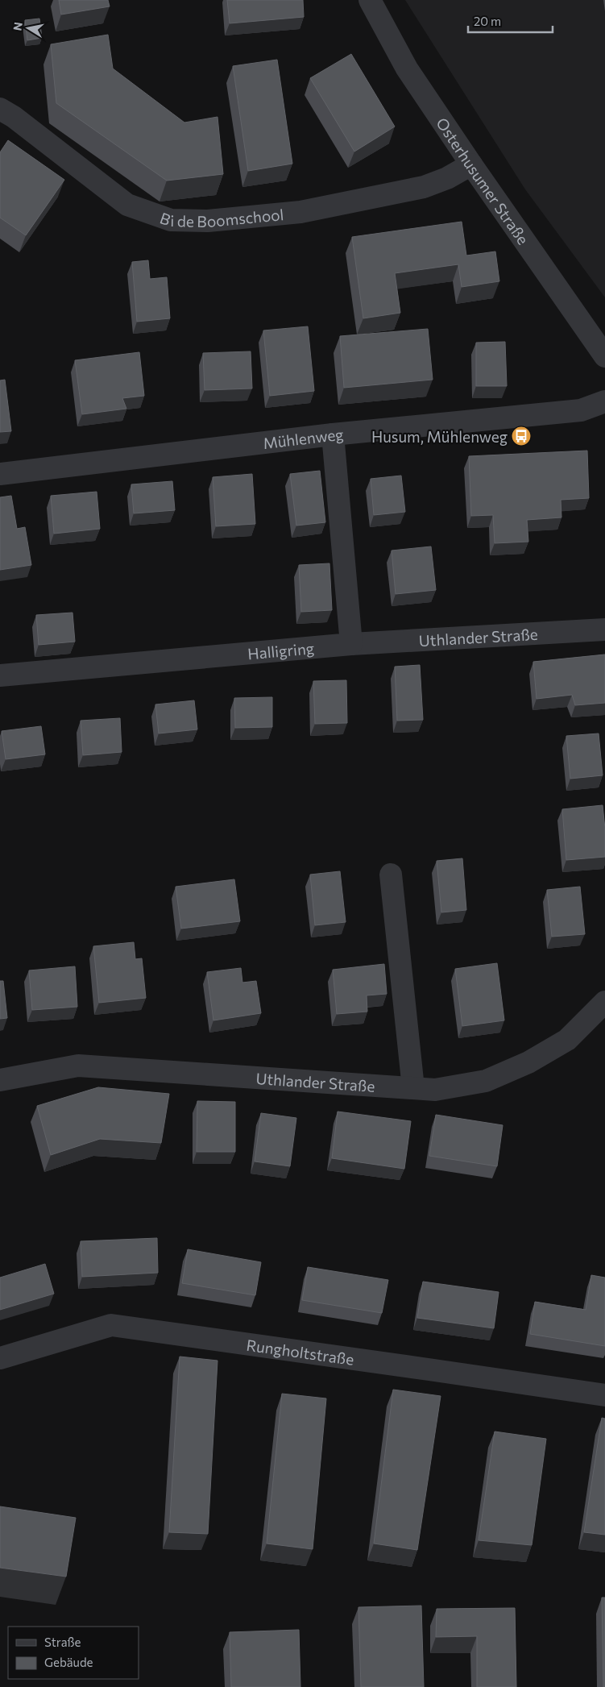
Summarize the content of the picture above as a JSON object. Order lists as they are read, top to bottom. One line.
{"streets":{"street":["Osterhusumer Straße","Bi de Boomschool","Mühlenweg","Uthlander Straße","Halligring","Rungholtstraße"]},"crossings":[["Osterhusumer Straße","Bi de Boomschool"],["Uthlander Straße","Halligring"]],"places":{"bus stop":["Husum, Mühlenweg"]},"legend":["Straße","Gebäude"],"scale_bar":"20 m","north":"left"}
